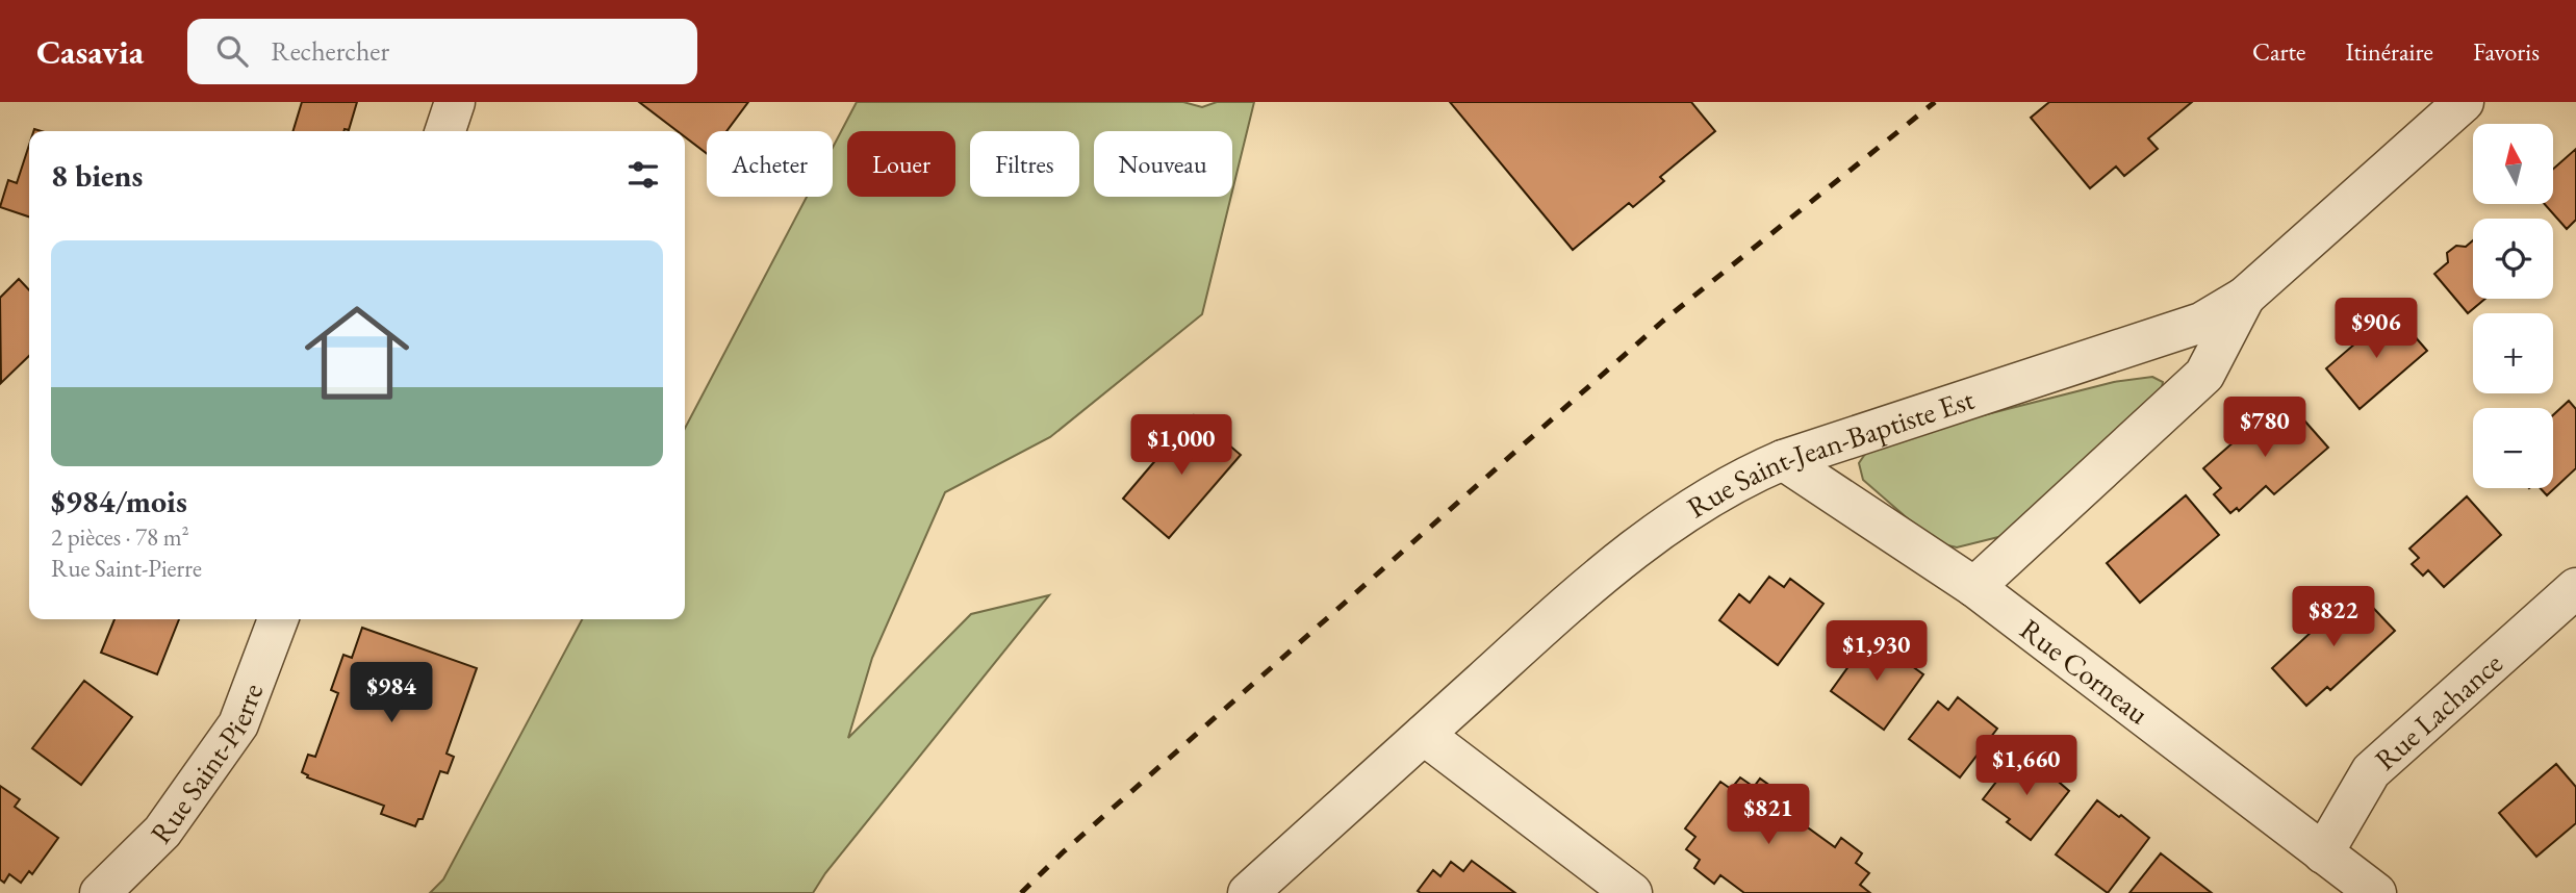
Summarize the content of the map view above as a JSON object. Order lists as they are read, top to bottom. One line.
{"streets":{"street":["Rue Saint-Jean-Baptiste Est","Rue Corneau","Rue Lachance","Rue Saint-Pierre"]},"crossings":[["Rue Saint-Jean-Baptiste Est","Rue Corneau"],["Rue Corneau","Rue Lachance"]],"north":"top","page":{"header":"Casavia","search":"Rechercher","nav":["Carte","Itinéraire","Favoris"],"map_buttons":["+","−"],"chip":["Acheter","Louer","Filtres","Nouveau"],"heading":"8 biens","list":[{"name":"$984/mois","note":"2 pièces · 78 m² · Rue Saint-Pierre"}],"price":["$906","$780","$1,000","$822","$1,930","$984","$1,660","$821"]}}
